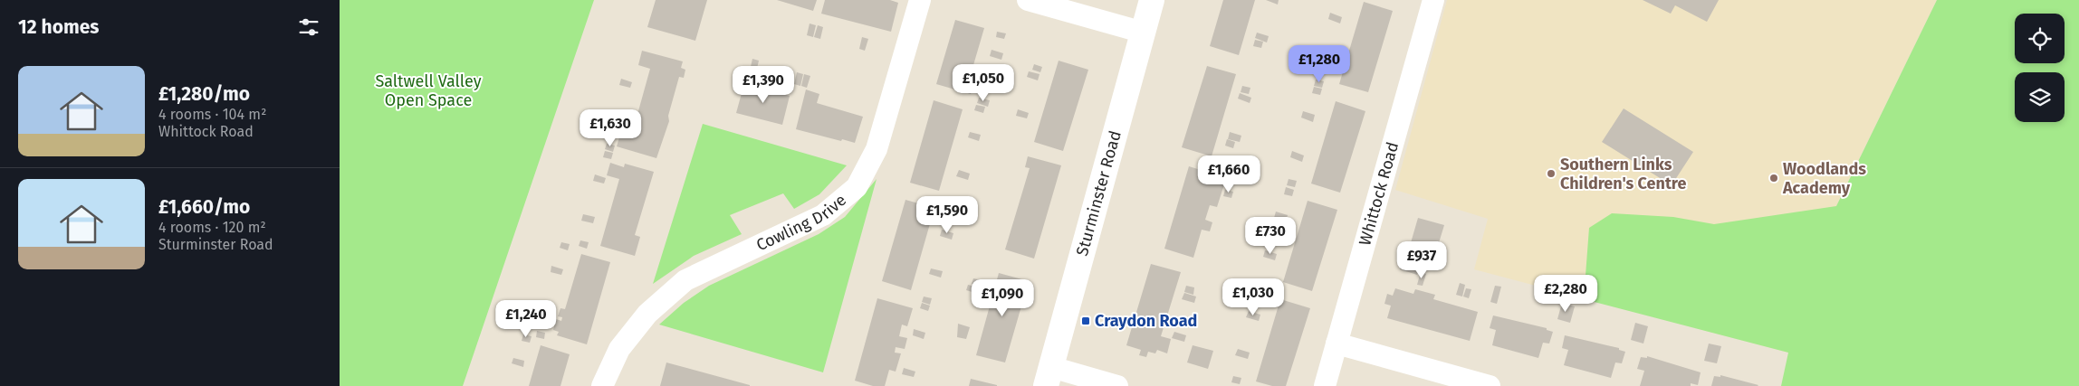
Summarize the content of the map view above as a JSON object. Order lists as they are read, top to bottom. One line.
{"streets":{"street":["Whittock Road","Sturminster Road","Cowling Drive"]},"parks":["Saltwell Valley Open Space"],"places":{"other":["Southern Links Children's Centre","Woodlands Academy"],"transit":["Craydon Road"]},"page":{"heading":"12 homes","price":["£1,280","£1,050","£1,390","£1,630","£1,660","£1,590","£730","£937","£2,280","£1,030","£1,090","£1,240"],"list":[{"name":"£1,280/mo","note":"4 rooms · 104 m² · Whittock Road"},{"name":"£1,660/mo","note":"4 rooms · 120 m² · Sturminster Road"}]}}
